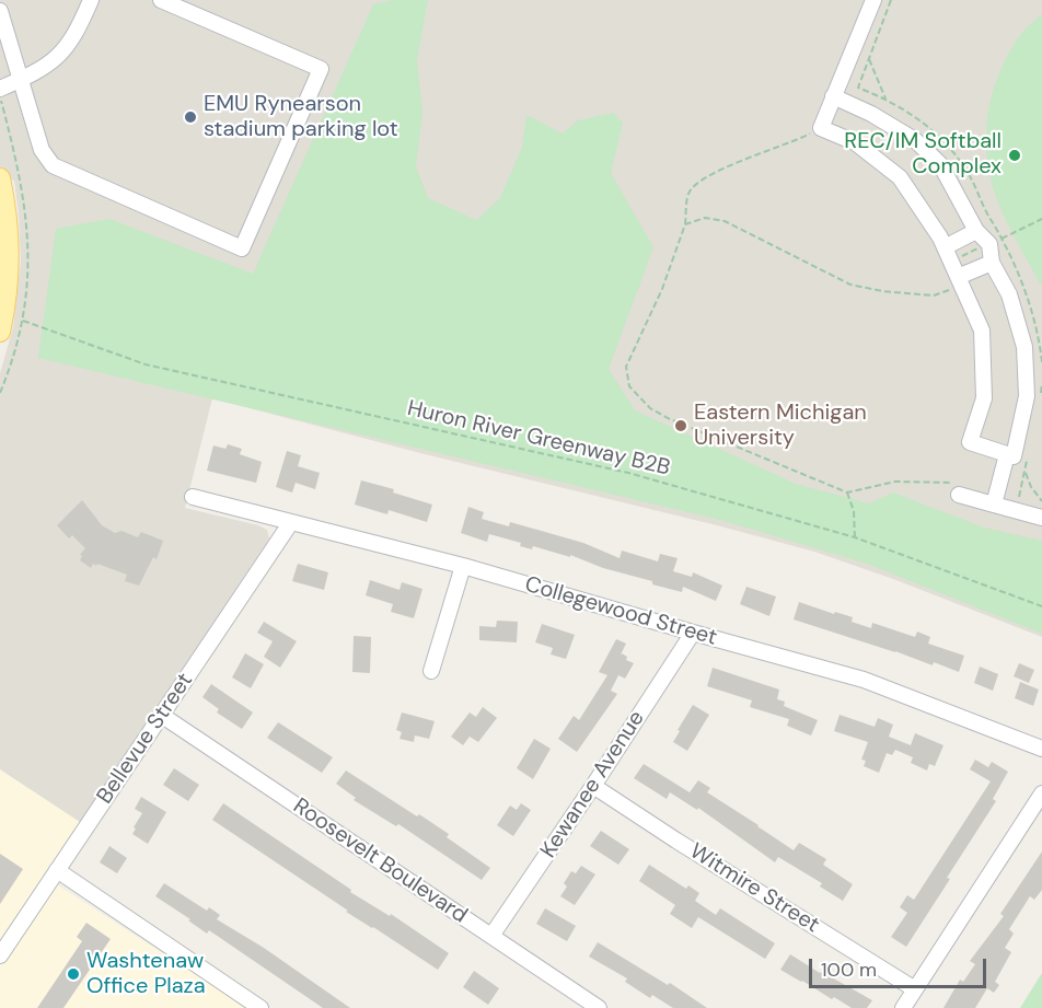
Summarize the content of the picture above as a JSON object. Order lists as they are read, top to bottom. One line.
{"streets":{"street":["Collegewood Street","Bellevue Street","Kewanee Avenue","Roosevelt Boulevard","Witmire Street"],"path":["Huron River Greenway B2B"]},"crossings":[["Collegewood Street","Bellevue Street"],["Collegewood Street","Kewanee Avenue"],["Bellevue Street","Roosevelt Boulevard"],["Kewanee Avenue","Roosevelt Boulevard"],["Kewanee Avenue","Witmire Street"]],"places":["EMU Rynearson stadium parking lot","REC/IM Softball Complex","Eastern Michigan University","Washtenaw Office Plaza"],"scale_bar":"100 m"}
